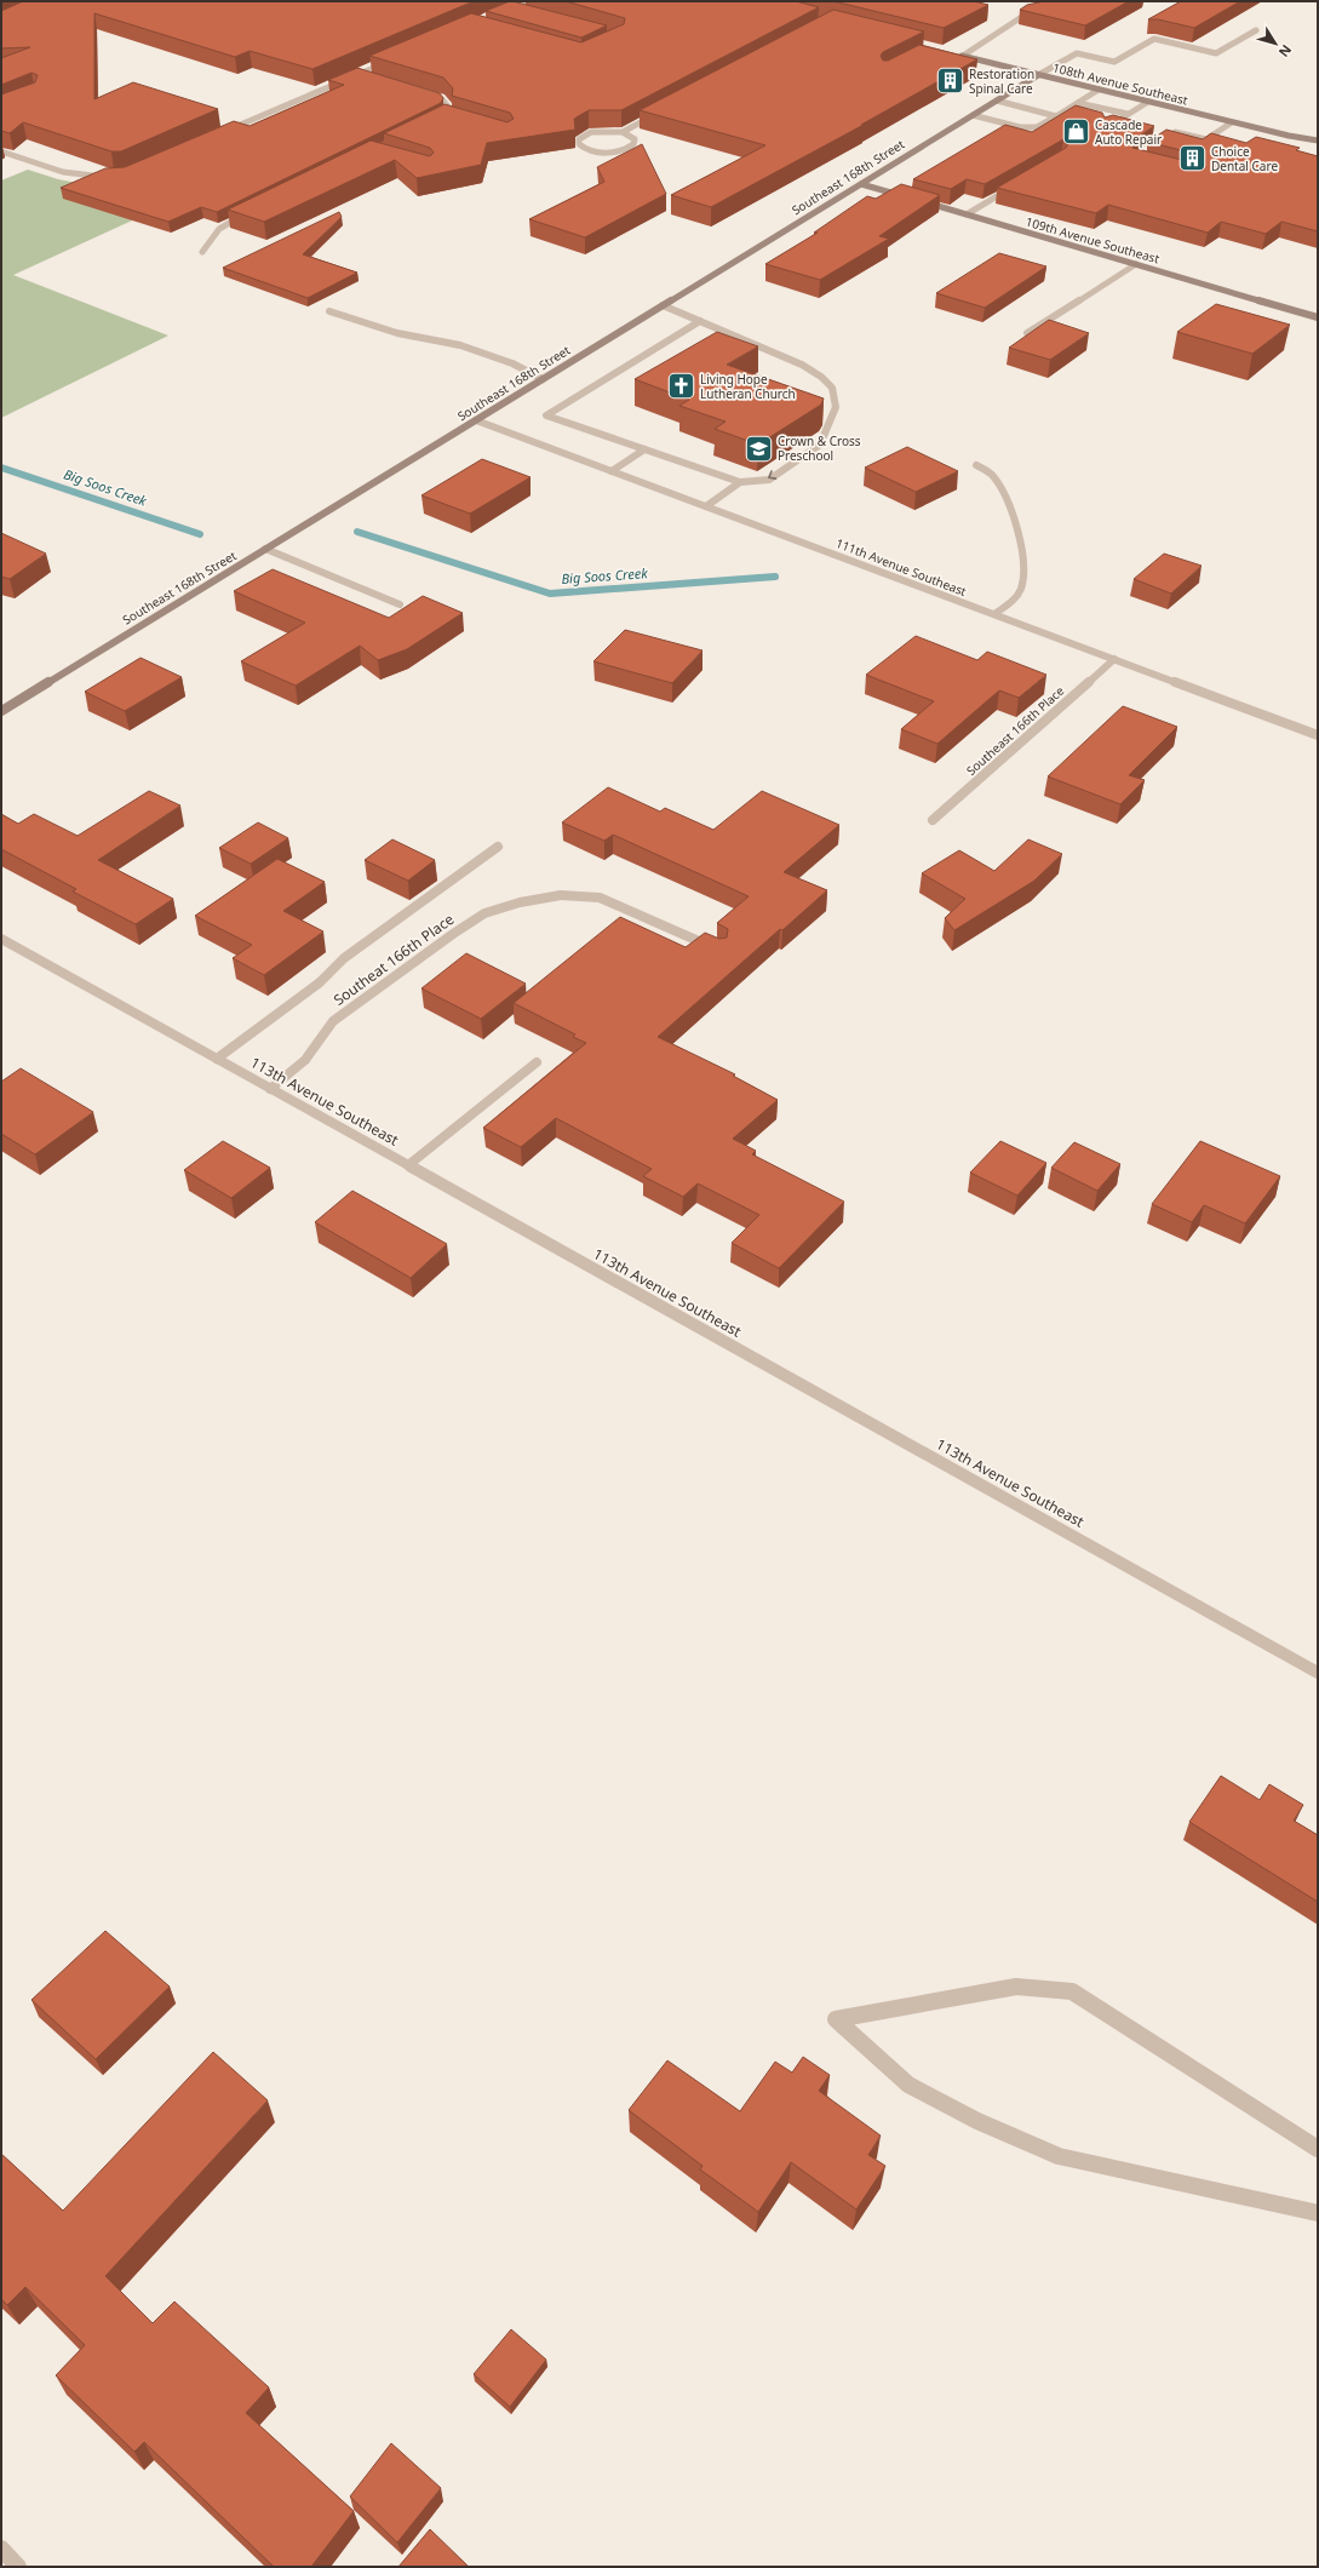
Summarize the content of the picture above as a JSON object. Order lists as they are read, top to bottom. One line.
{"streets":{"street":["108th Avenue Southeast","Southeast 168th Street","109th Avenue Southeast","111th Avenue Southeast","Southeast 166th Place","Southeat 166th Place","113th Avenue Southeast"]},"crossings":[["108th Avenue Southeast","Southeast 168th Street"],["Southeast 168th Street","109th Avenue Southeast"],["Southeast 168th Street","111th Avenue Southeast"],["111th Avenue Southeast","Southeast 166th Place"],["Southeat 166th Place","113th Avenue Southeast"]],"water":["Big Soos Creek"],"places":{"building":["Restoration Spinal Care","Choice Dental Care"],"shop":["Cascade Auto Repair"],"church":["Living Hope Lutheran Church"],"school or university":["Crown & Cross Preschool"]},"north":"bottom right"}
